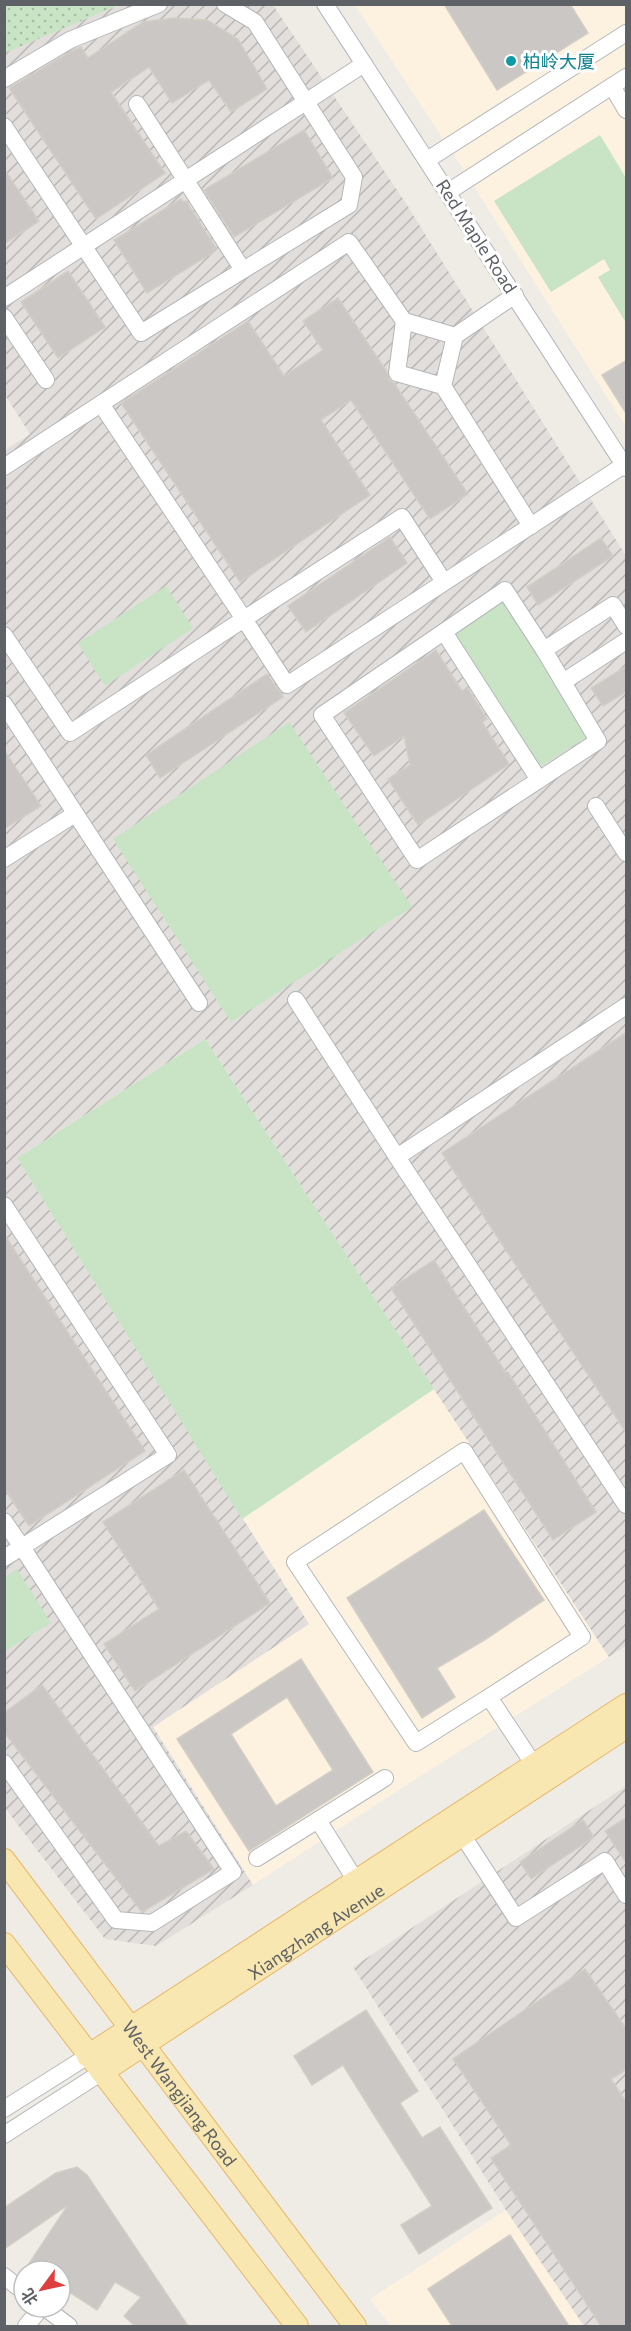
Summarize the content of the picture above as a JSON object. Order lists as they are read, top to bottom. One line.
{"streets":{"main road":["Xiangzhang Avenue","West Wangjiang Road"],"street":["Red Maple Road"]},"crossings":[["Xiangzhang Avenue","West Wangjiang Road"]],"places":["柏岭大厦"],"north":"bottom left"}
